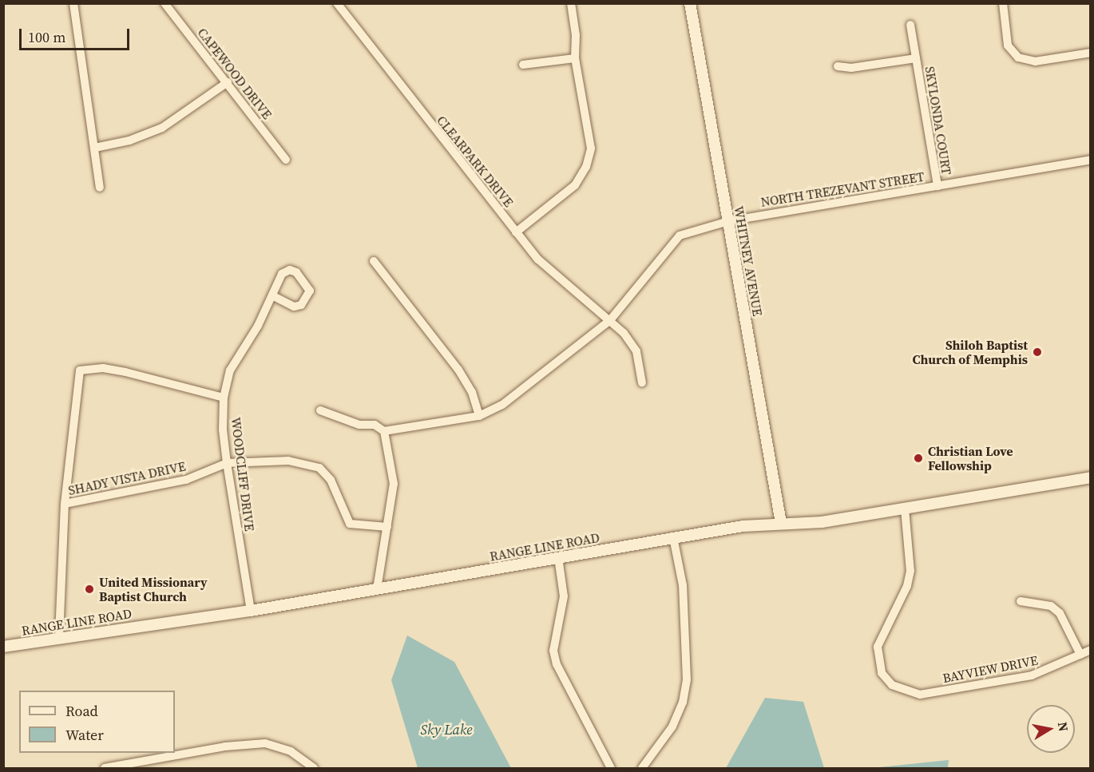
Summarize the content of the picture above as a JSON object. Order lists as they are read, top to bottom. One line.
{"streets":{"main road":["WHITNEY AVENUE","RANGE LINE ROAD"],"street":["CAPEWOOD DRIVE","SKYLONDA COURT","CLEARPARK DRIVE","NORTH TREZEVANT STREET","WOODCLIFF DRIVE","SHADY VISTA DRIVE","BAYVIEW DRIVE"]},"crossings":[["SKYLONDA COURT","NORTH TREZEVANT STREET"],["CLEARPARK DRIVE","NORTH TREZEVANT STREET"],["NORTH TREZEVANT STREET","WHITNEY AVENUE"],["WHITNEY AVENUE","RANGE LINE ROAD"],["WOODCLIFF DRIVE","SHADY VISTA DRIVE"],["WOODCLIFF DRIVE","RANGE LINE ROAD"],["RANGE LINE ROAD","BAYVIEW DRIVE"]],"water":["Sky Lake"],"places":["Shiloh Baptist Church of Memphis","Christian Love Fellowship","United Missionary Baptist Church"],"legend":["Road","Water"],"scale_bar":"100 m","north":"right"}
